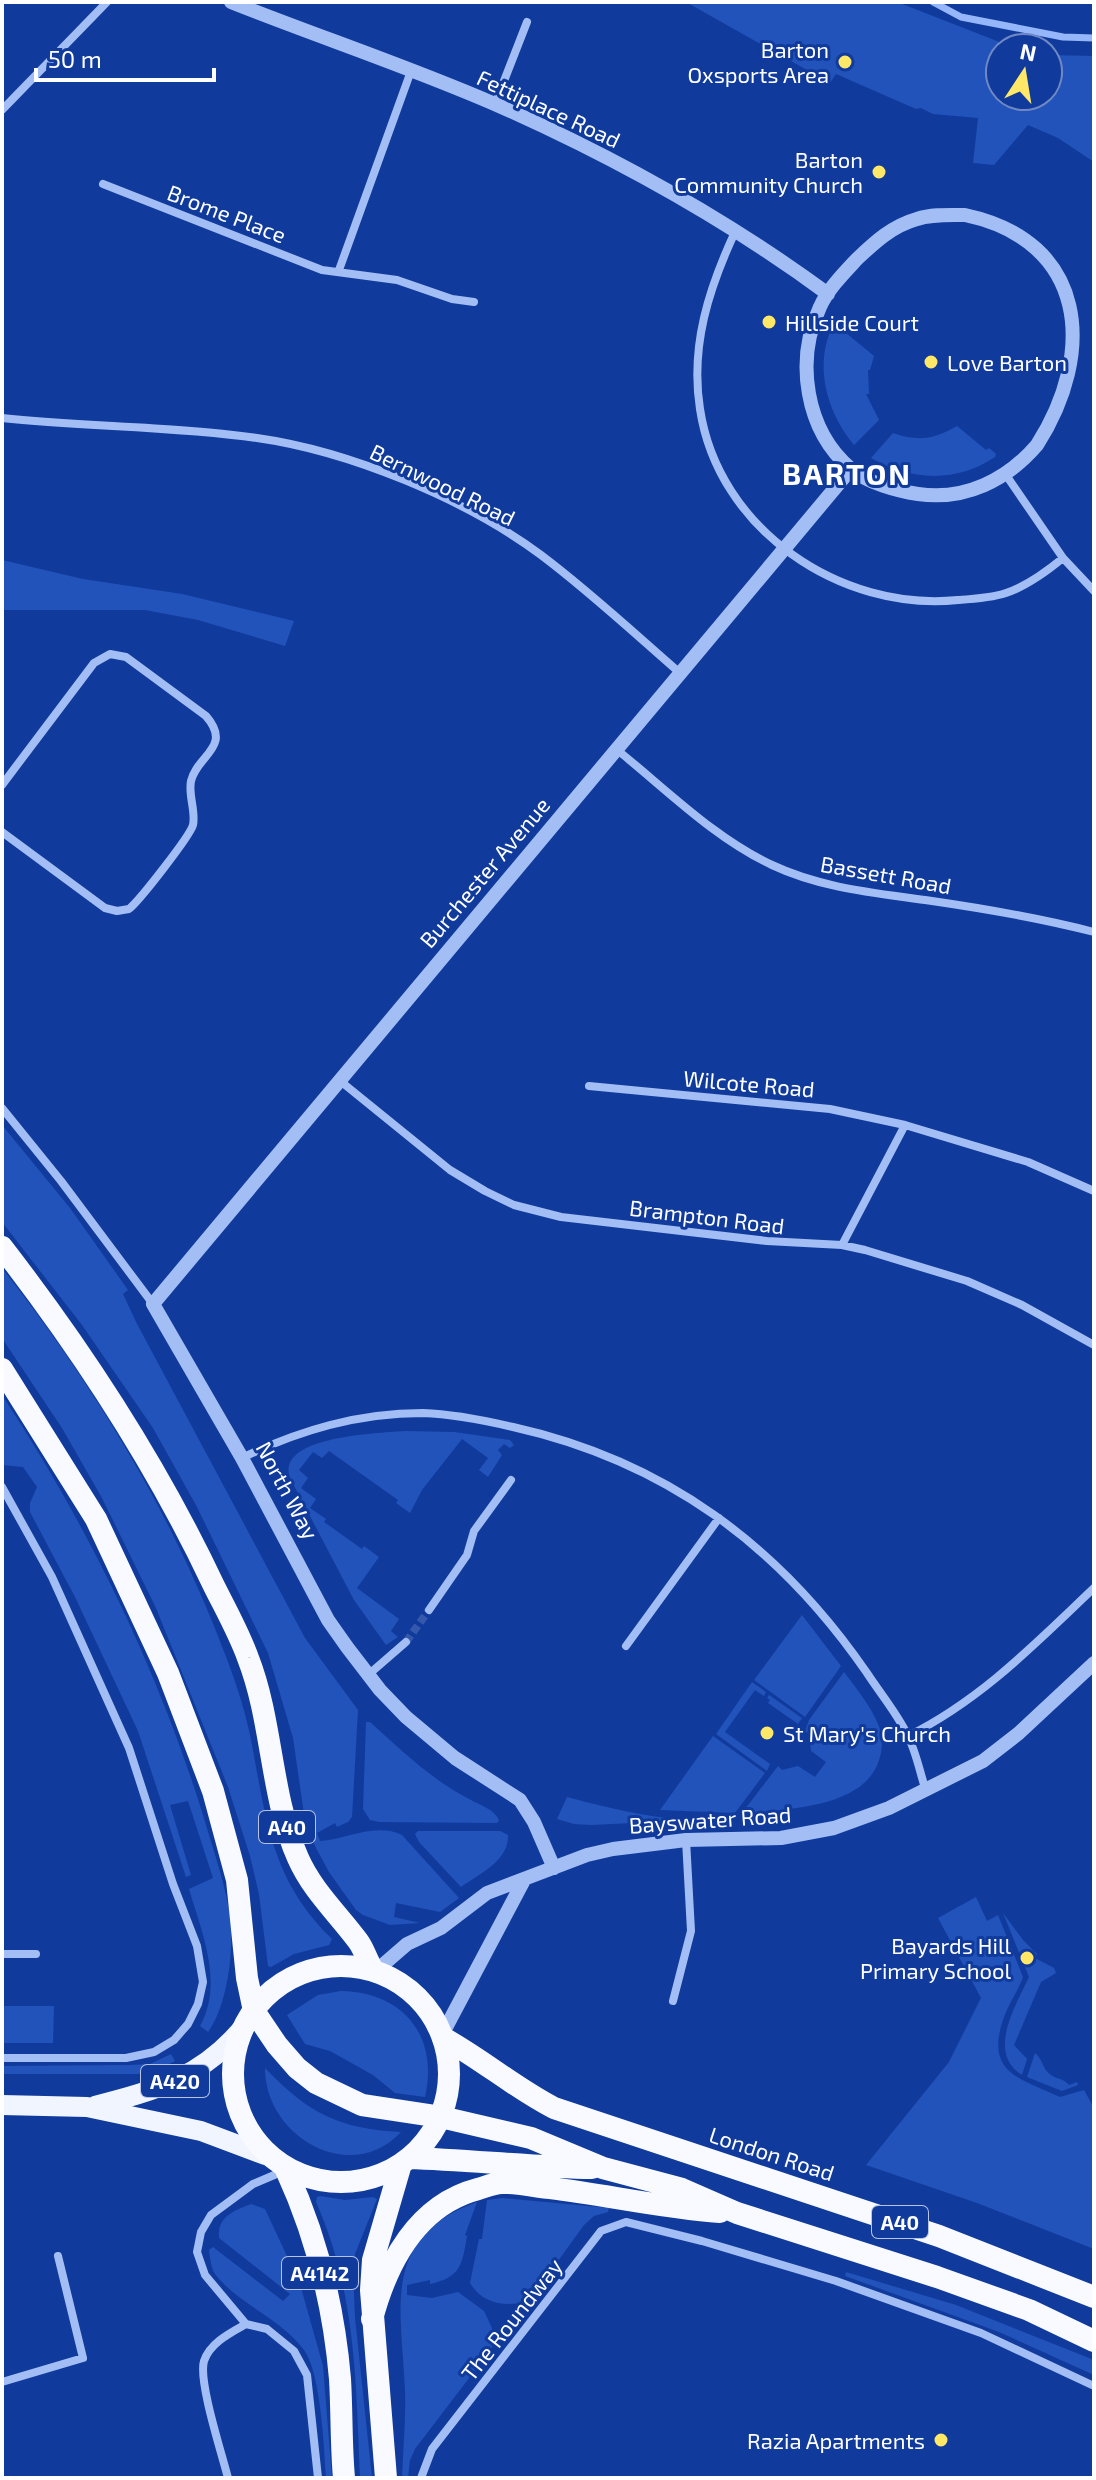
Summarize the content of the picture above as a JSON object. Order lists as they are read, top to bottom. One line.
{"streets":{"highway":["A40","London Road","A4142"],"main road":["A420"],"street":["Fettiplace Road","Brome Place","Bernwood Road","Burchester Avenue","Bassett Road","Wilcote Road","Brampton Road","North Way","Bayswater Road","The Roundway"]},"crossings":[["Fettiplace Road","Burchester Avenue"],["Bernwood Road","Burchester Avenue"],["Burchester Avenue","Bassett Road"],["Burchester Avenue","Brampton Road"],["Burchester Avenue","North Way"],["North Way","Bayswater Road"],["Bayswater Road","A40"],["A40","A420"]],"districts":["BARTON"],"places":["Barton Oxsports Area","Barton Community Church","Hillside Court","Love Barton","St Mary's Church","Bayards Hill Primary School","Razia Apartments"],"scale_bar":"50 m","north":"top"}
